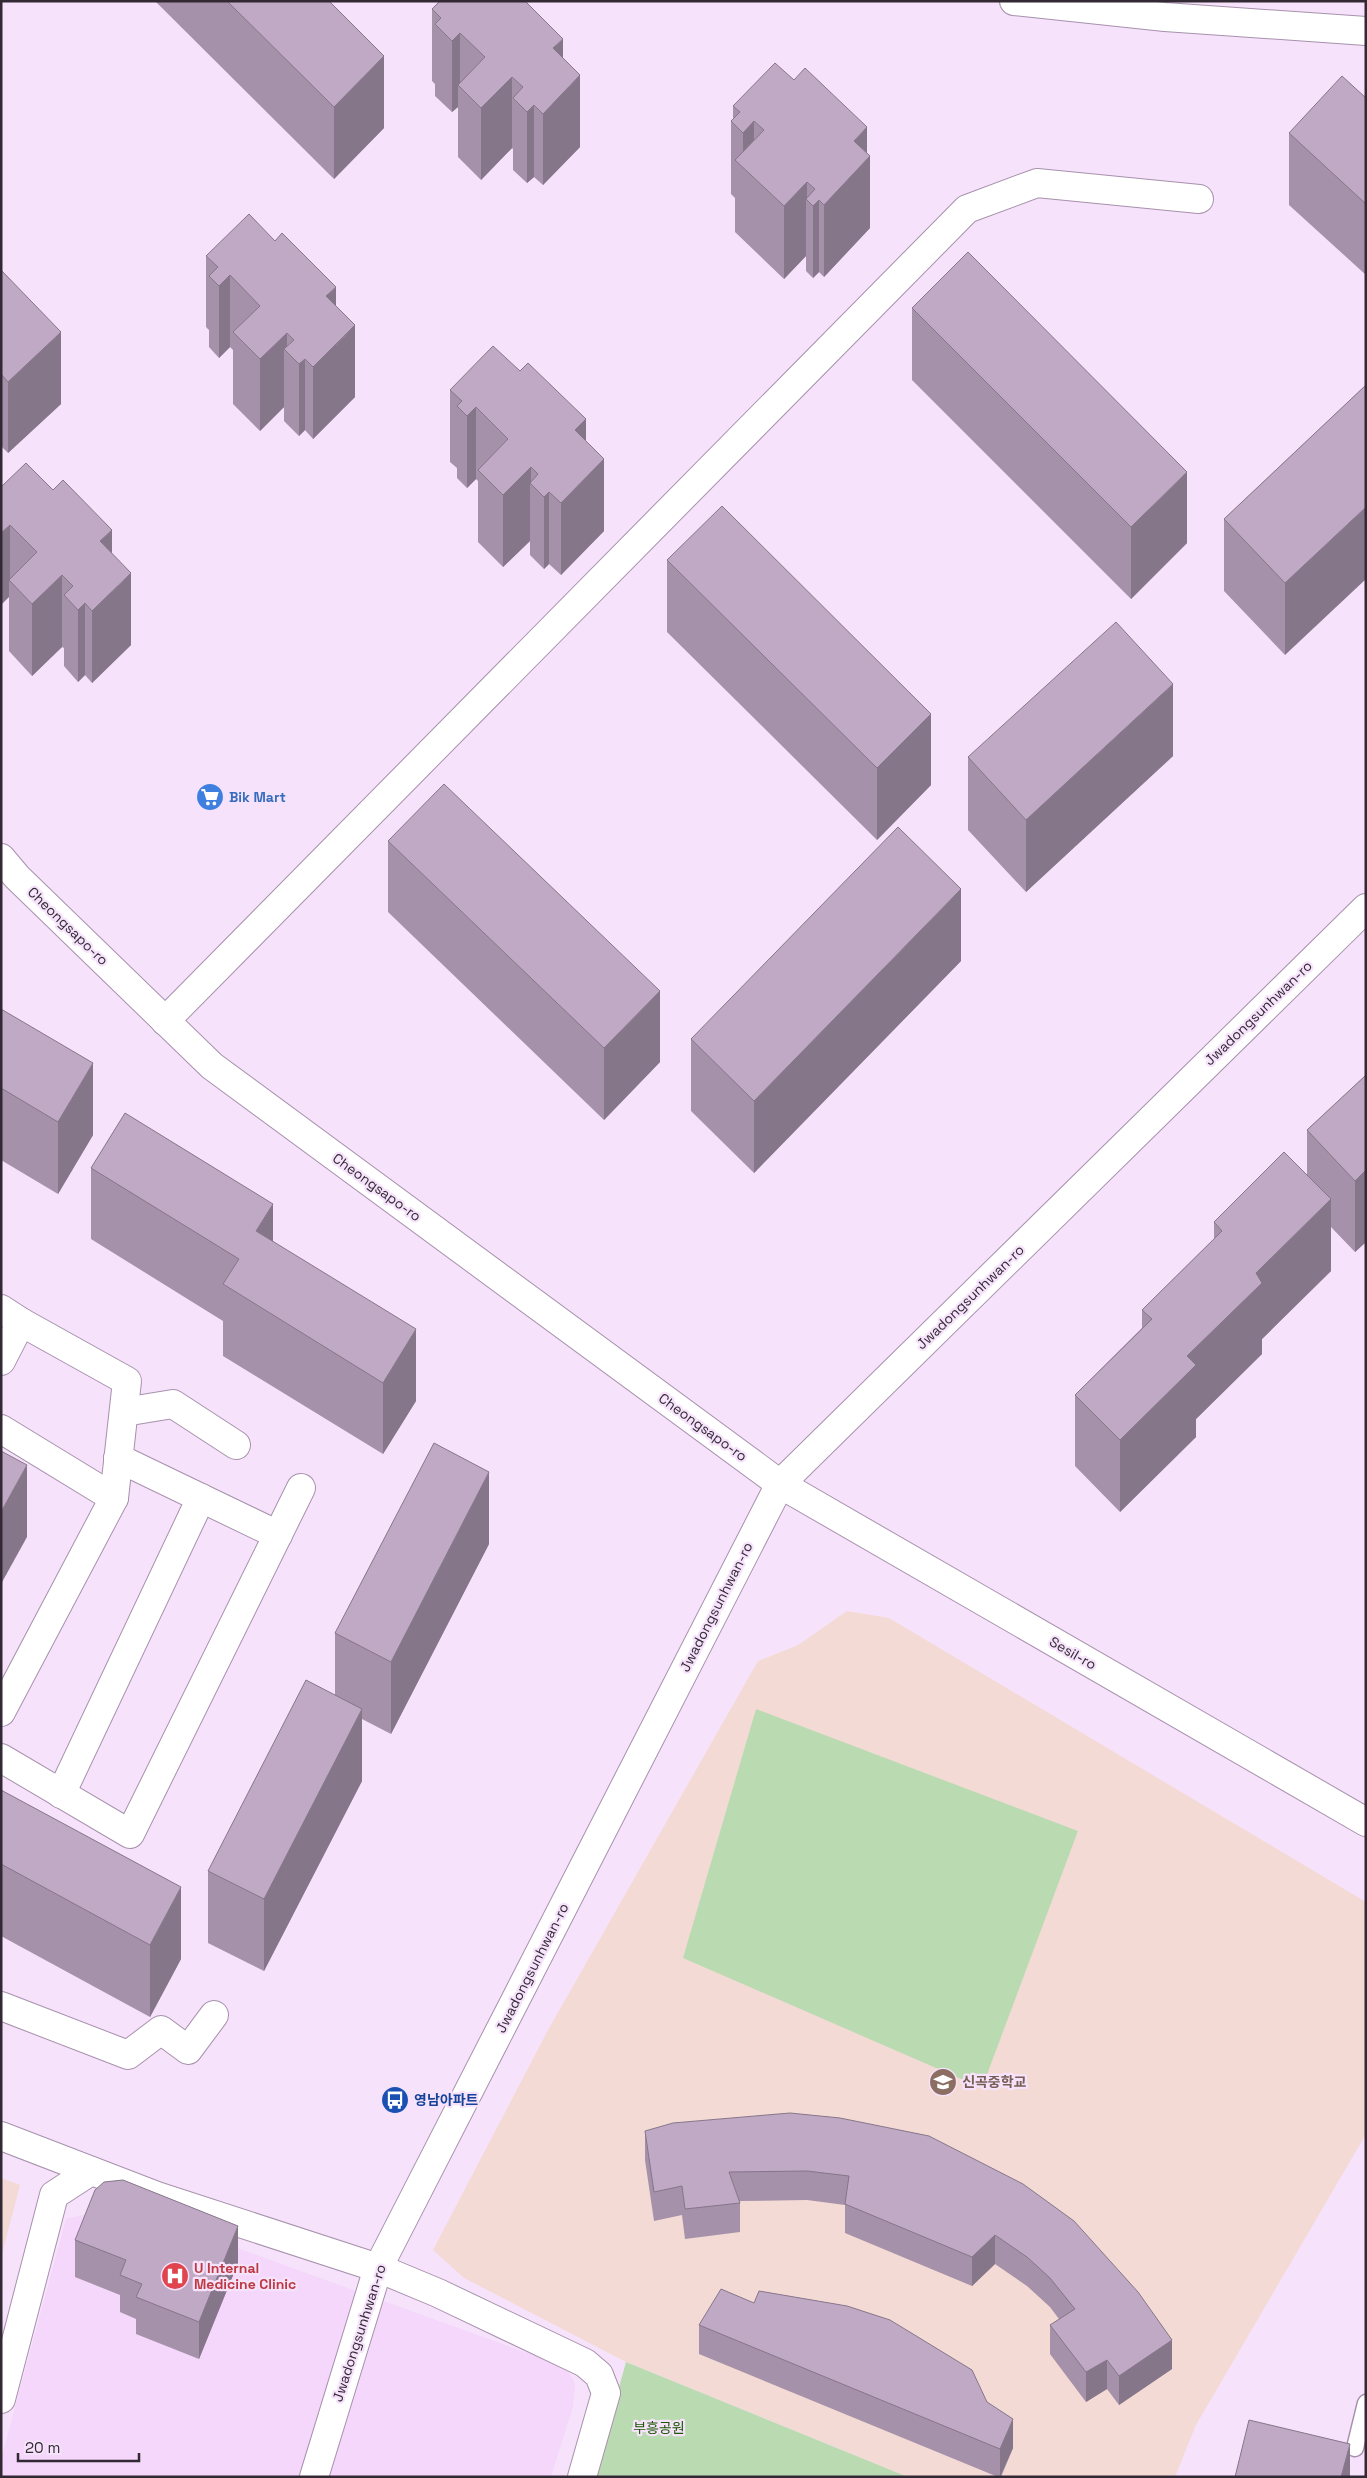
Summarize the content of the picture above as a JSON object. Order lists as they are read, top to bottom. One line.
{"streets":{"street":["Cheongsapo-ro","Jwadongsunhwan-ro","Sesil-ro"]},"crossings":[["Cheongsapo-ro","Jwadongsunhwan-ro"],["Cheongsapo-ro","Sesil-ro"],["Jwadongsunhwan-ro","Sesil-ro"]],"parks":["부흥공원"],"places":{"supermarket":["Bik Mart"],"school or university":["신곡중학교"],"bus stop":["영남아파트"],"hospital":["U Internal Medicine Clinic"]},"scale_bar":"20 m"}
